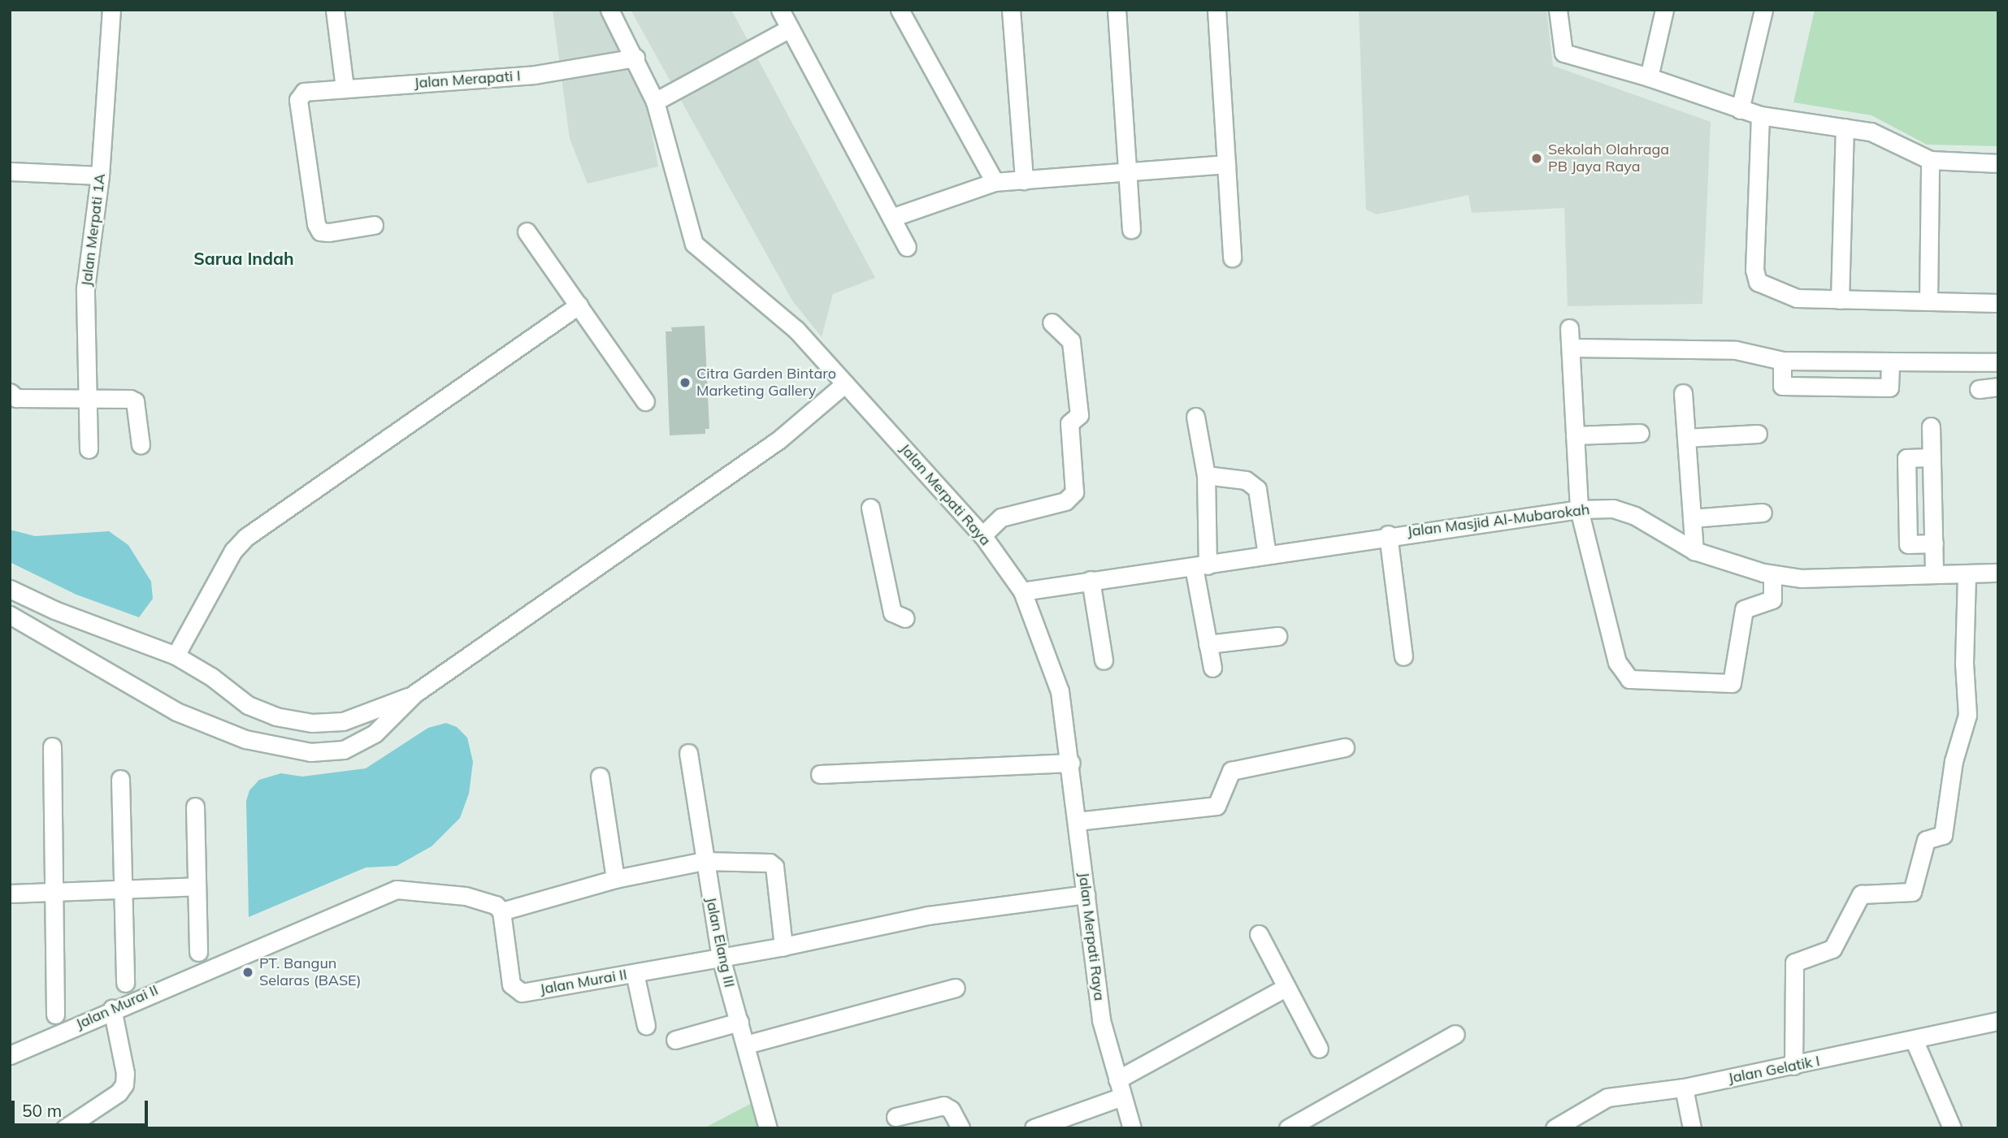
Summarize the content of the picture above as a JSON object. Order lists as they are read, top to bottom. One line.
{"streets":{"street":["Jalan Merapati I","Jalan Merpati 1A","Jalan Merpati Raya","Jalan Masjid Al-Mubarokah","Jalan Elang III","Jalan Murai II","Jalan Gelatik I"]},"crossings":[["Jalan Merapati I","Jalan Merpati Raya"],["Jalan Merpati Raya","Jalan Masjid Al-Mubarokah"],["Jalan Merpati Raya","Jalan Murai II"],["Jalan Elang III","Jalan Murai II"]],"districts":["Sarua Indah"],"places":["Sekolah Olahraga PB Jaya Raya","Citra Garden Bintaro Marketing Gallery","PT. Bangun Selaras (BASE)"],"scale_bar":"50 m"}
